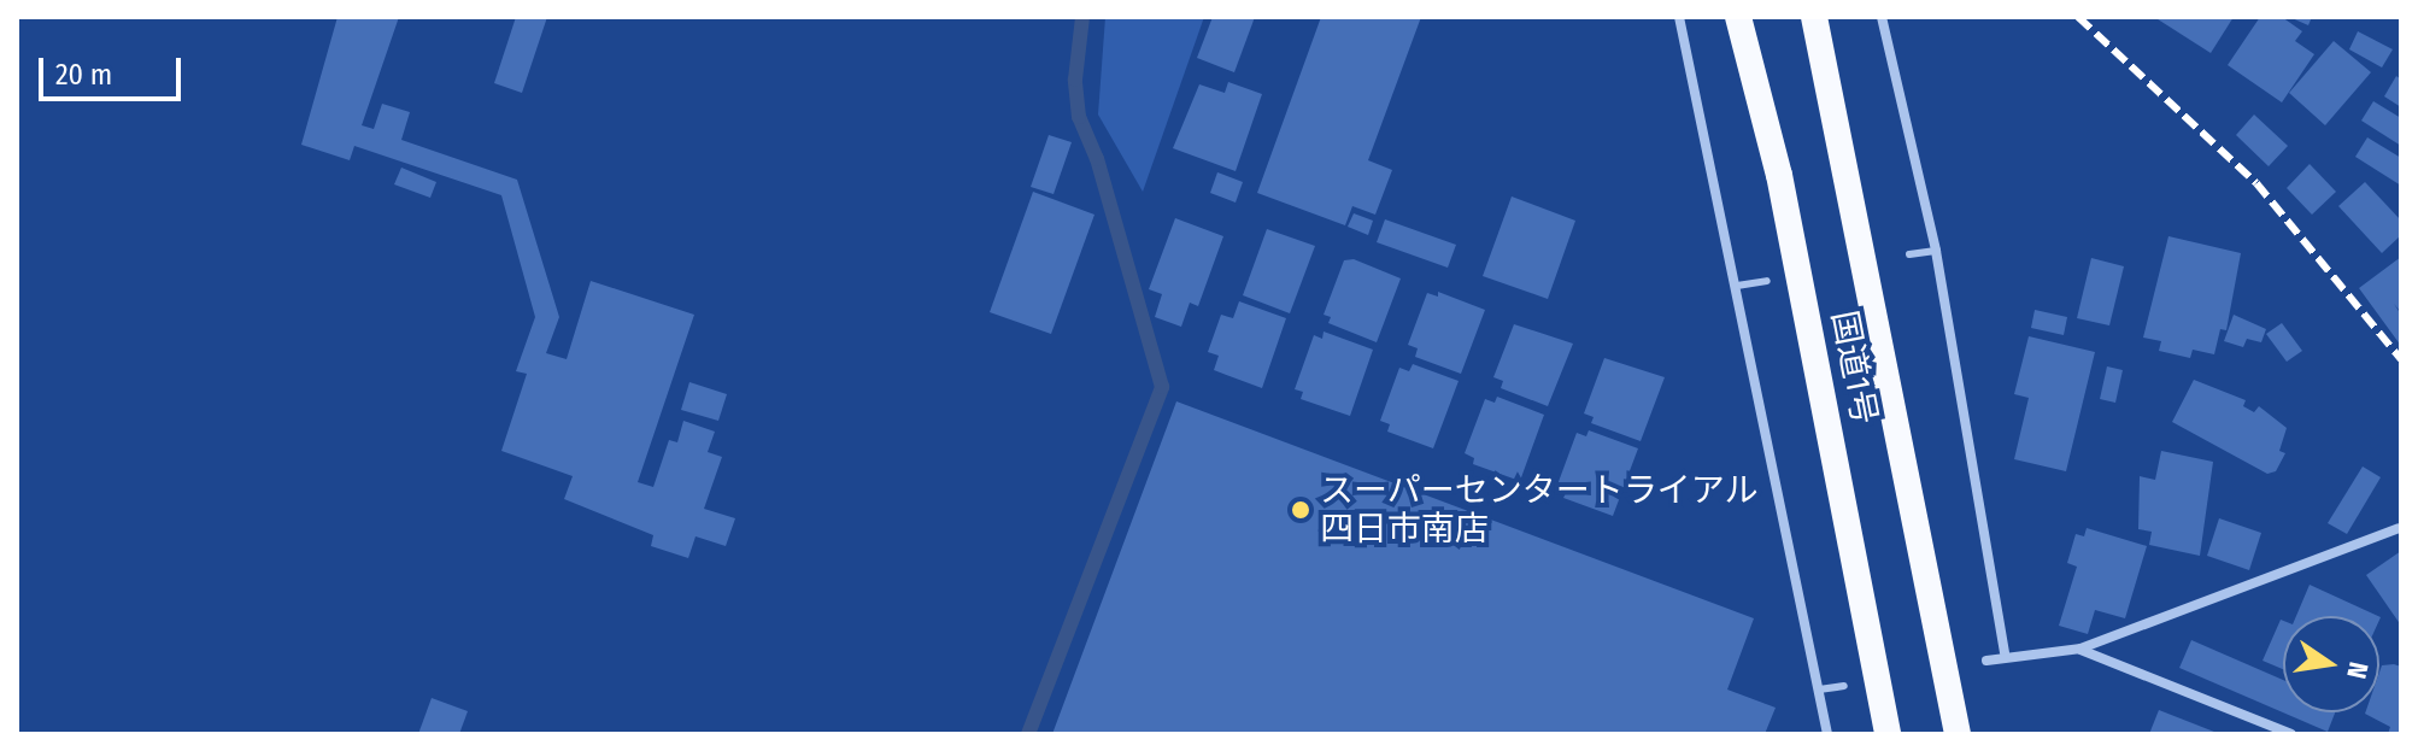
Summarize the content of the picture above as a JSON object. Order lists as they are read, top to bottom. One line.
{"streets":{"highway":["国道1号"]},"places":["スーパーセンタートライアル 四日市南店"],"scale_bar":"20 m","north":"right"}
